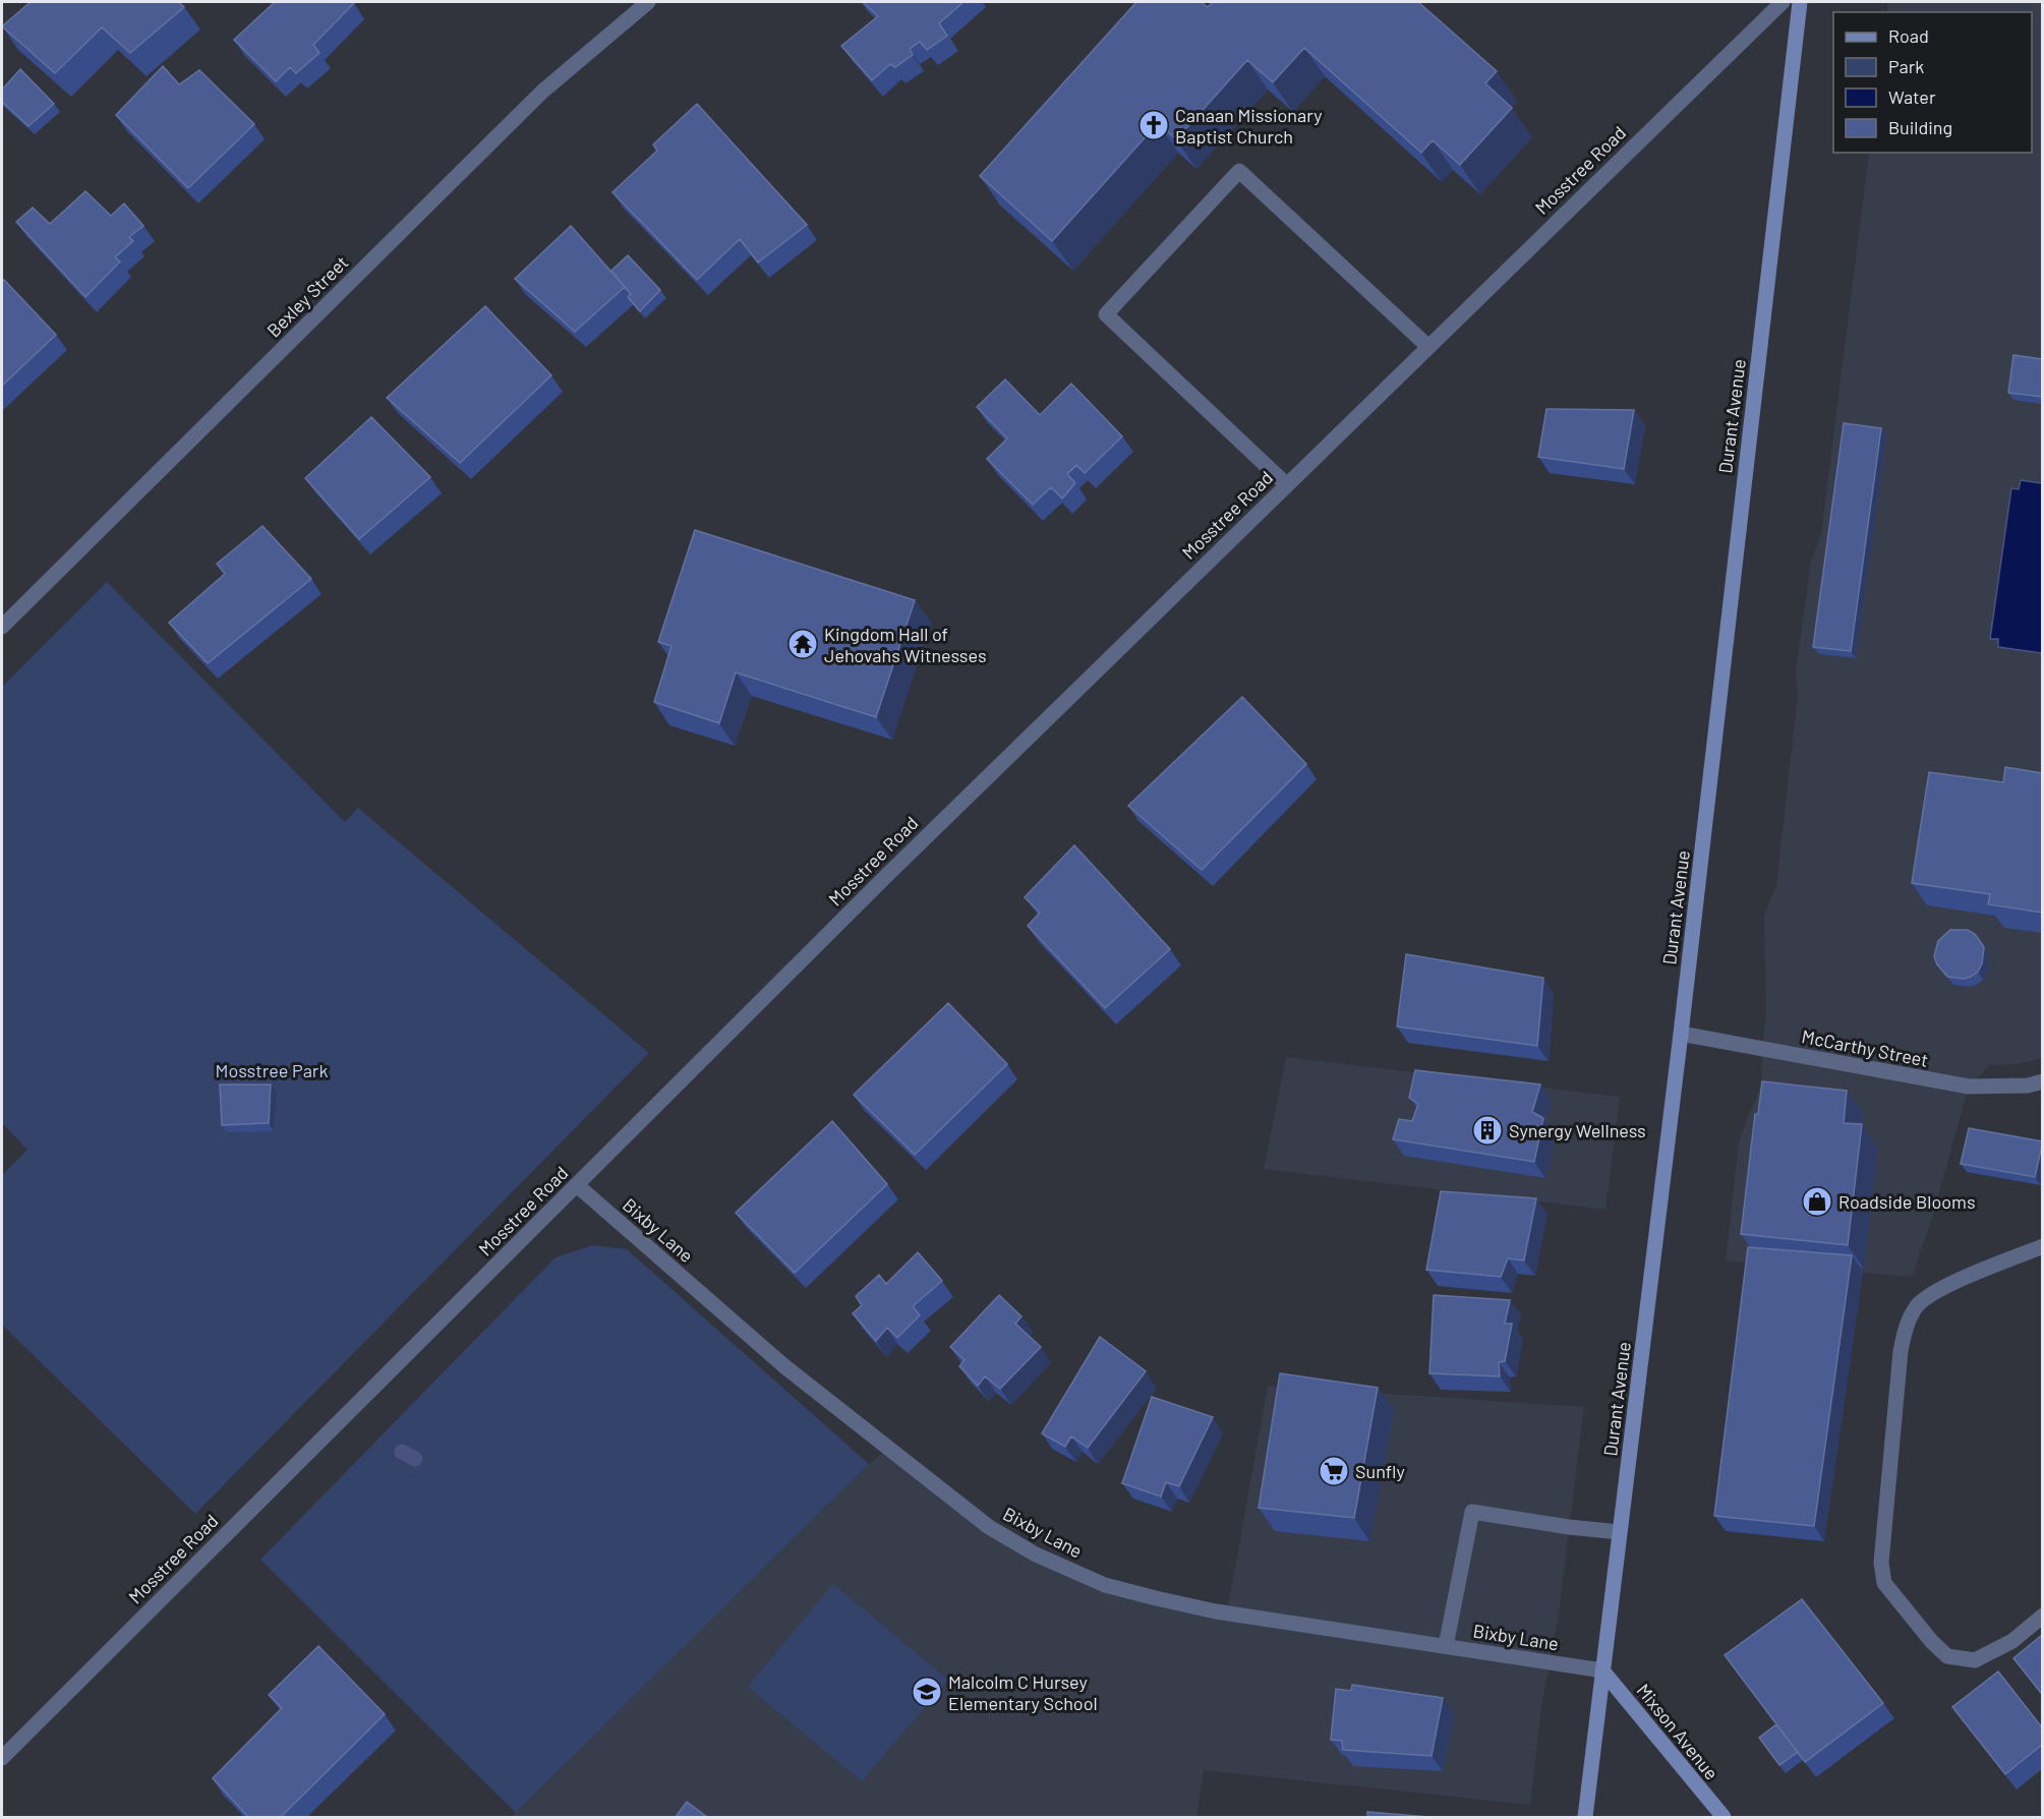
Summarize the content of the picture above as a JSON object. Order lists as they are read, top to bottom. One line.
{"streets":{"street":["Mosstree Road","Bexley Street","Durant Avenue","McCarthy Street","Bixby Lane","Mixson Avenue"]},"crossings":[["Mosstree Road","Bixby Lane"],["Durant Avenue","McCarthy Street"],["Durant Avenue","Bixby Lane"],["Durant Avenue","Mixson Avenue"],["Bixby Lane","Mixson Avenue"]],"parks":["Mosstree Park"],"places":{"church":["Canaan Missionary Baptist Church"],"temple":["Kingdom Hall of Jehovahs Witnesses"],"building":["Synergy Wellness"],"shop":["Roadside Blooms"],"supermarket":["Sunfly"],"school or university":["Malcolm C Hursey Elementary School"]},"legend":["Road","Park","Water","Building"]}
